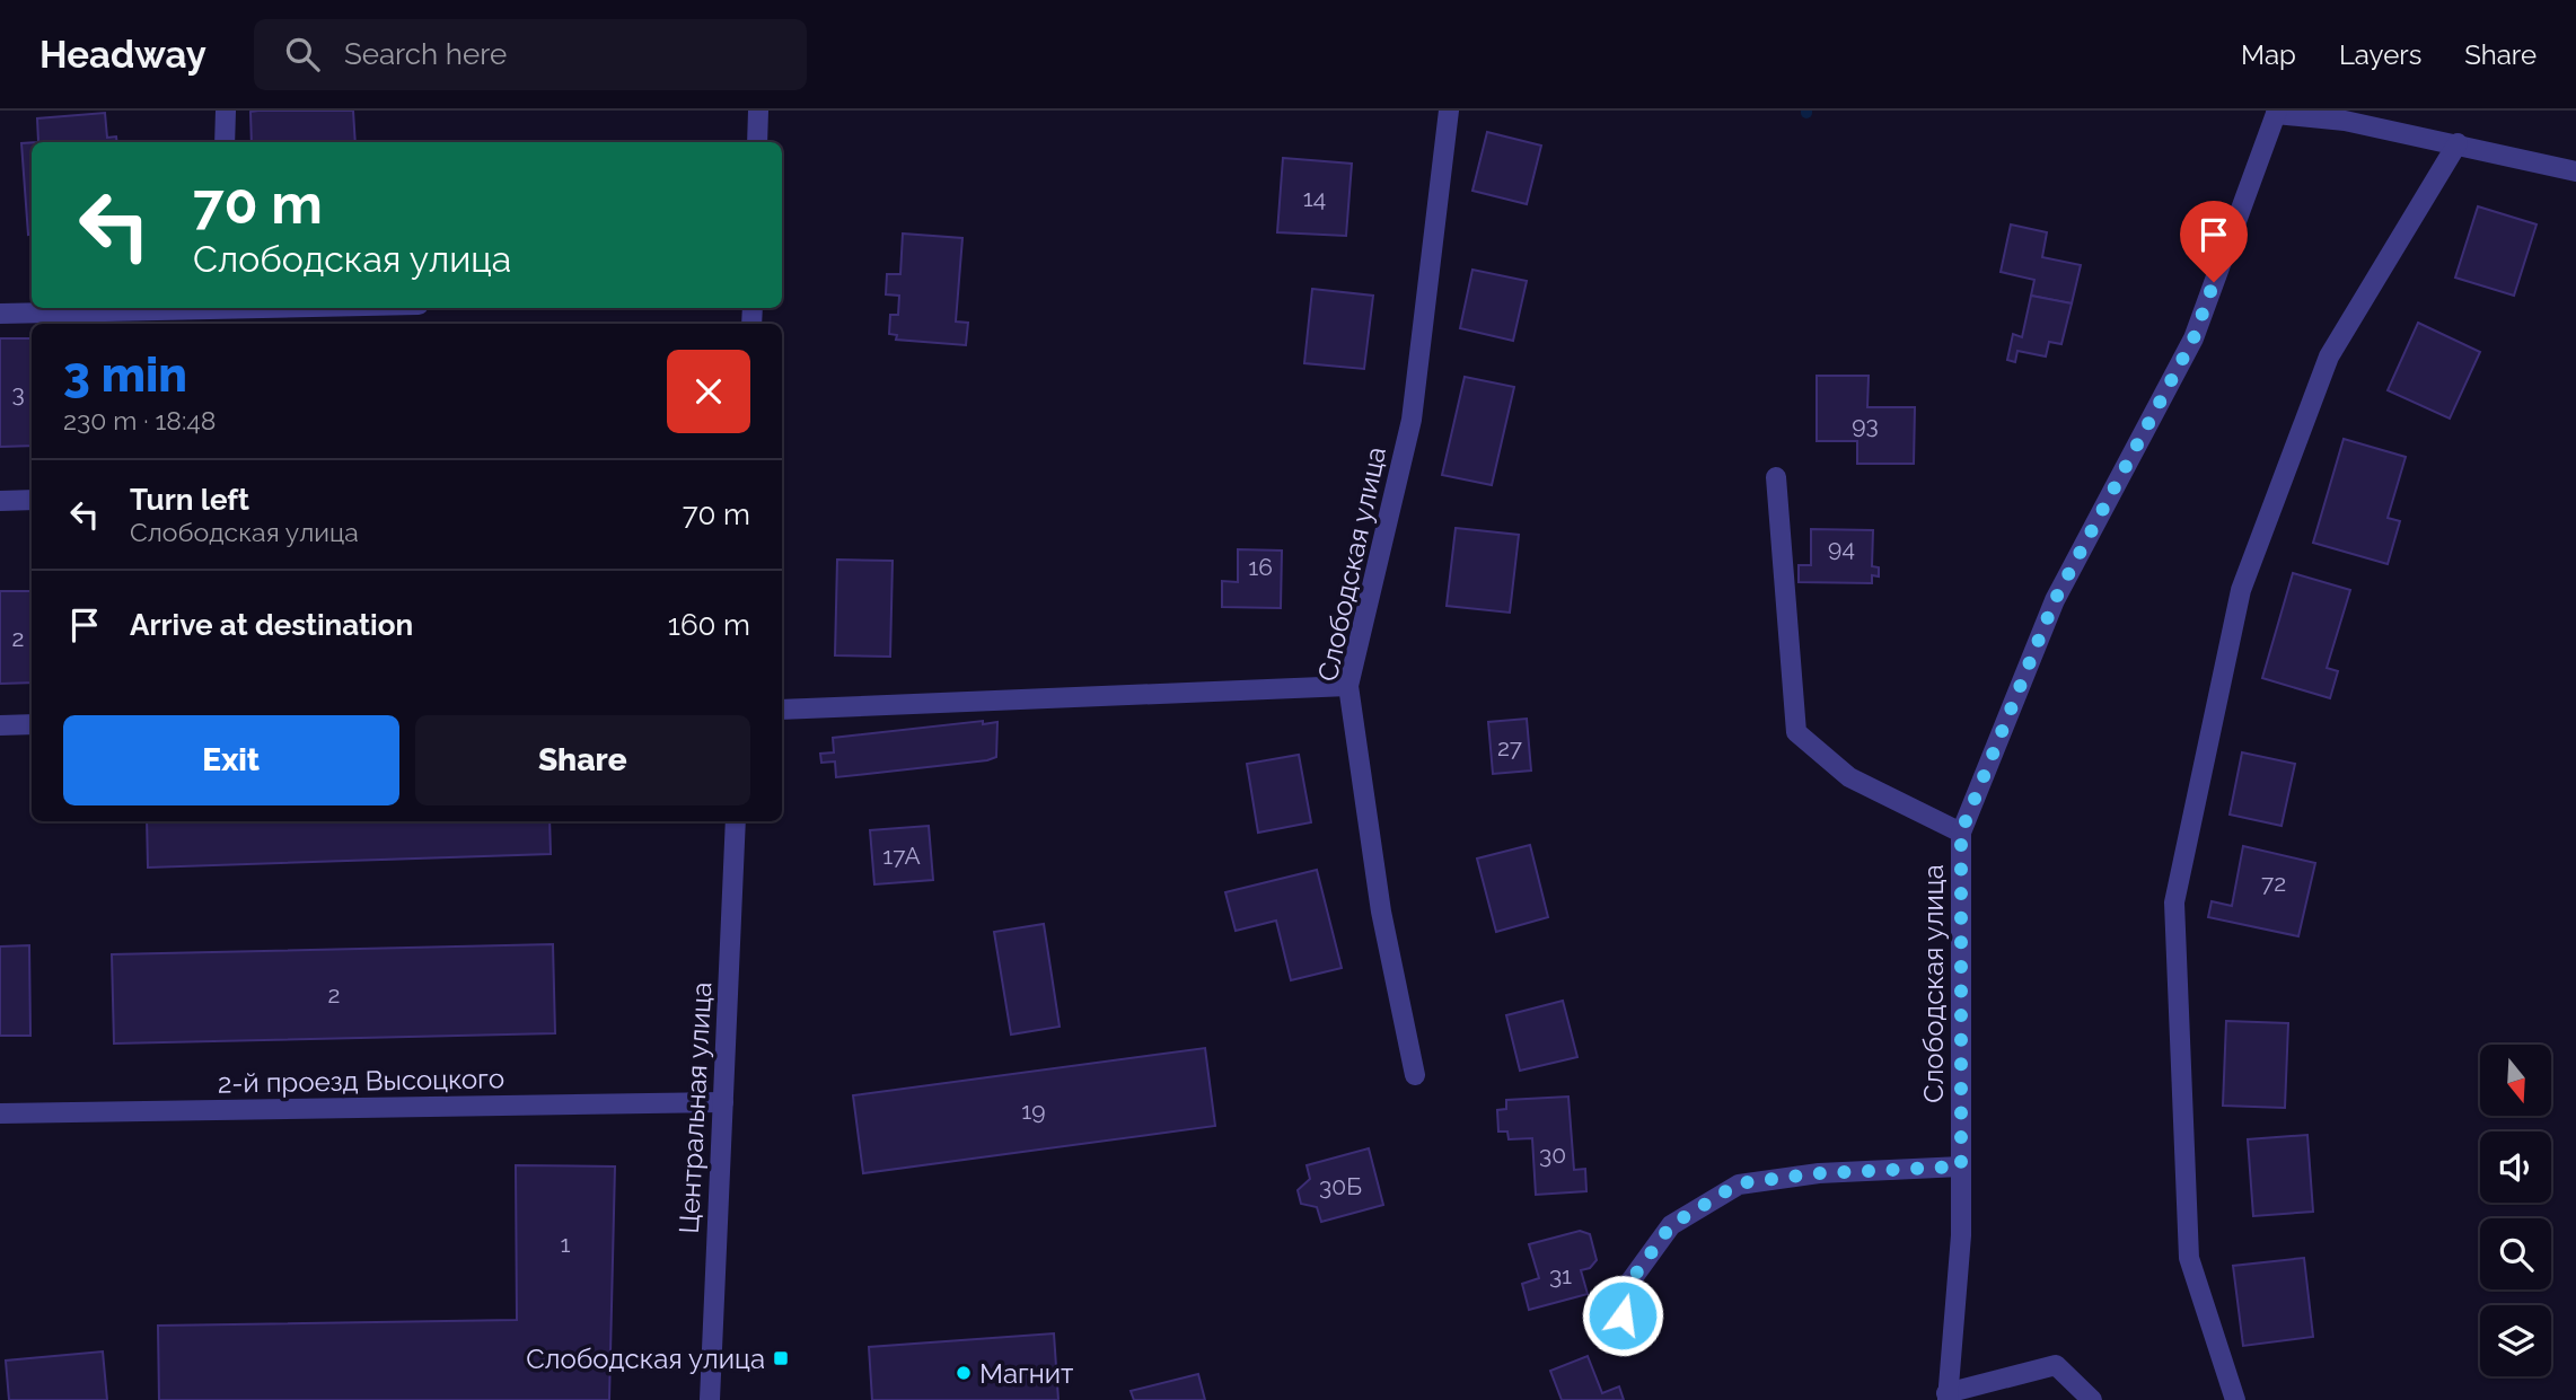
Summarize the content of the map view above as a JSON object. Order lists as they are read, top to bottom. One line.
{"streets":{"street":["Слободская улица","2-й проезд Высоцкого","Центральная улица"]},"crossings":[["2-й проезд Высоцкого","Центральная улица"]],"places":{"transit":["Слободская улица"],"other":["Магнит"]},"house_numbers":["14","3","93","94","16","2","27","17А","72","2","19","30","30Б","1","31"],"north":"bottom","page":{"header":"Headway","search":"Search here","nav":["Map","Layers","Share"],"turn":["70 m","Слободская улица"],"heading":["3 min","230 m · 18:48"],"list":[{"name":"Turn left","note":"Слободская улица","value":"70 m"},{"name":"Arrive at destination","value":"160 m"}],"buttons":["Exit","Share"]}}
